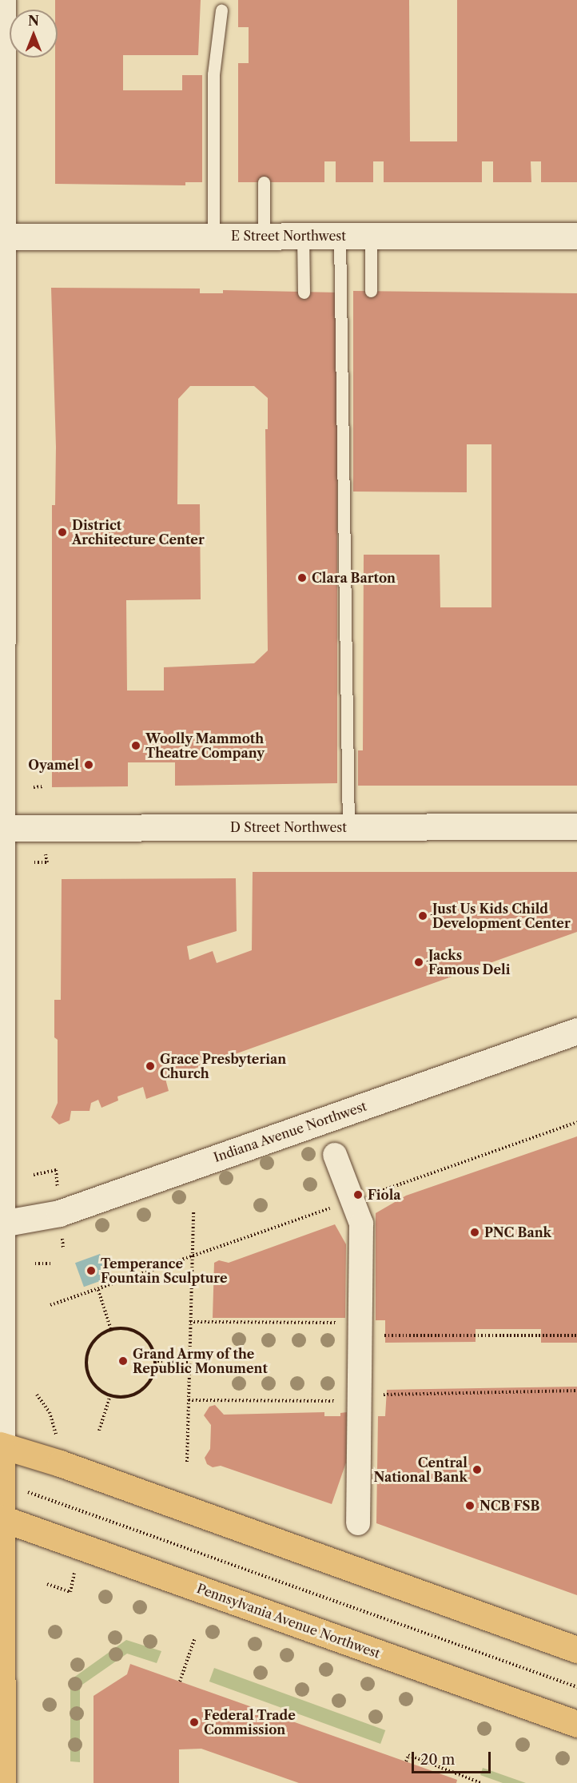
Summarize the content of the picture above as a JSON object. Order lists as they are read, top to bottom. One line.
{"streets":{"main road":["E Street Northwest","D Street Northwest","Indiana Avenue Northwest","Pennsylvania Avenue Northwest"]},"places":["District Architecture Center","Clara Barton","Woolly Mammoth Theatre Company","Oyamel","Just Us Kids Child Development Center","Jacks Famous Deli","Grace Presbyterian Church","Fiola","PNC Bank","Temperance Fountain Sculpture","Grand Army of the Republic Monument","Central National Bank","NCB FSB","Federal Trade Commission"],"scale_bar":"20 m","north":"top"}
